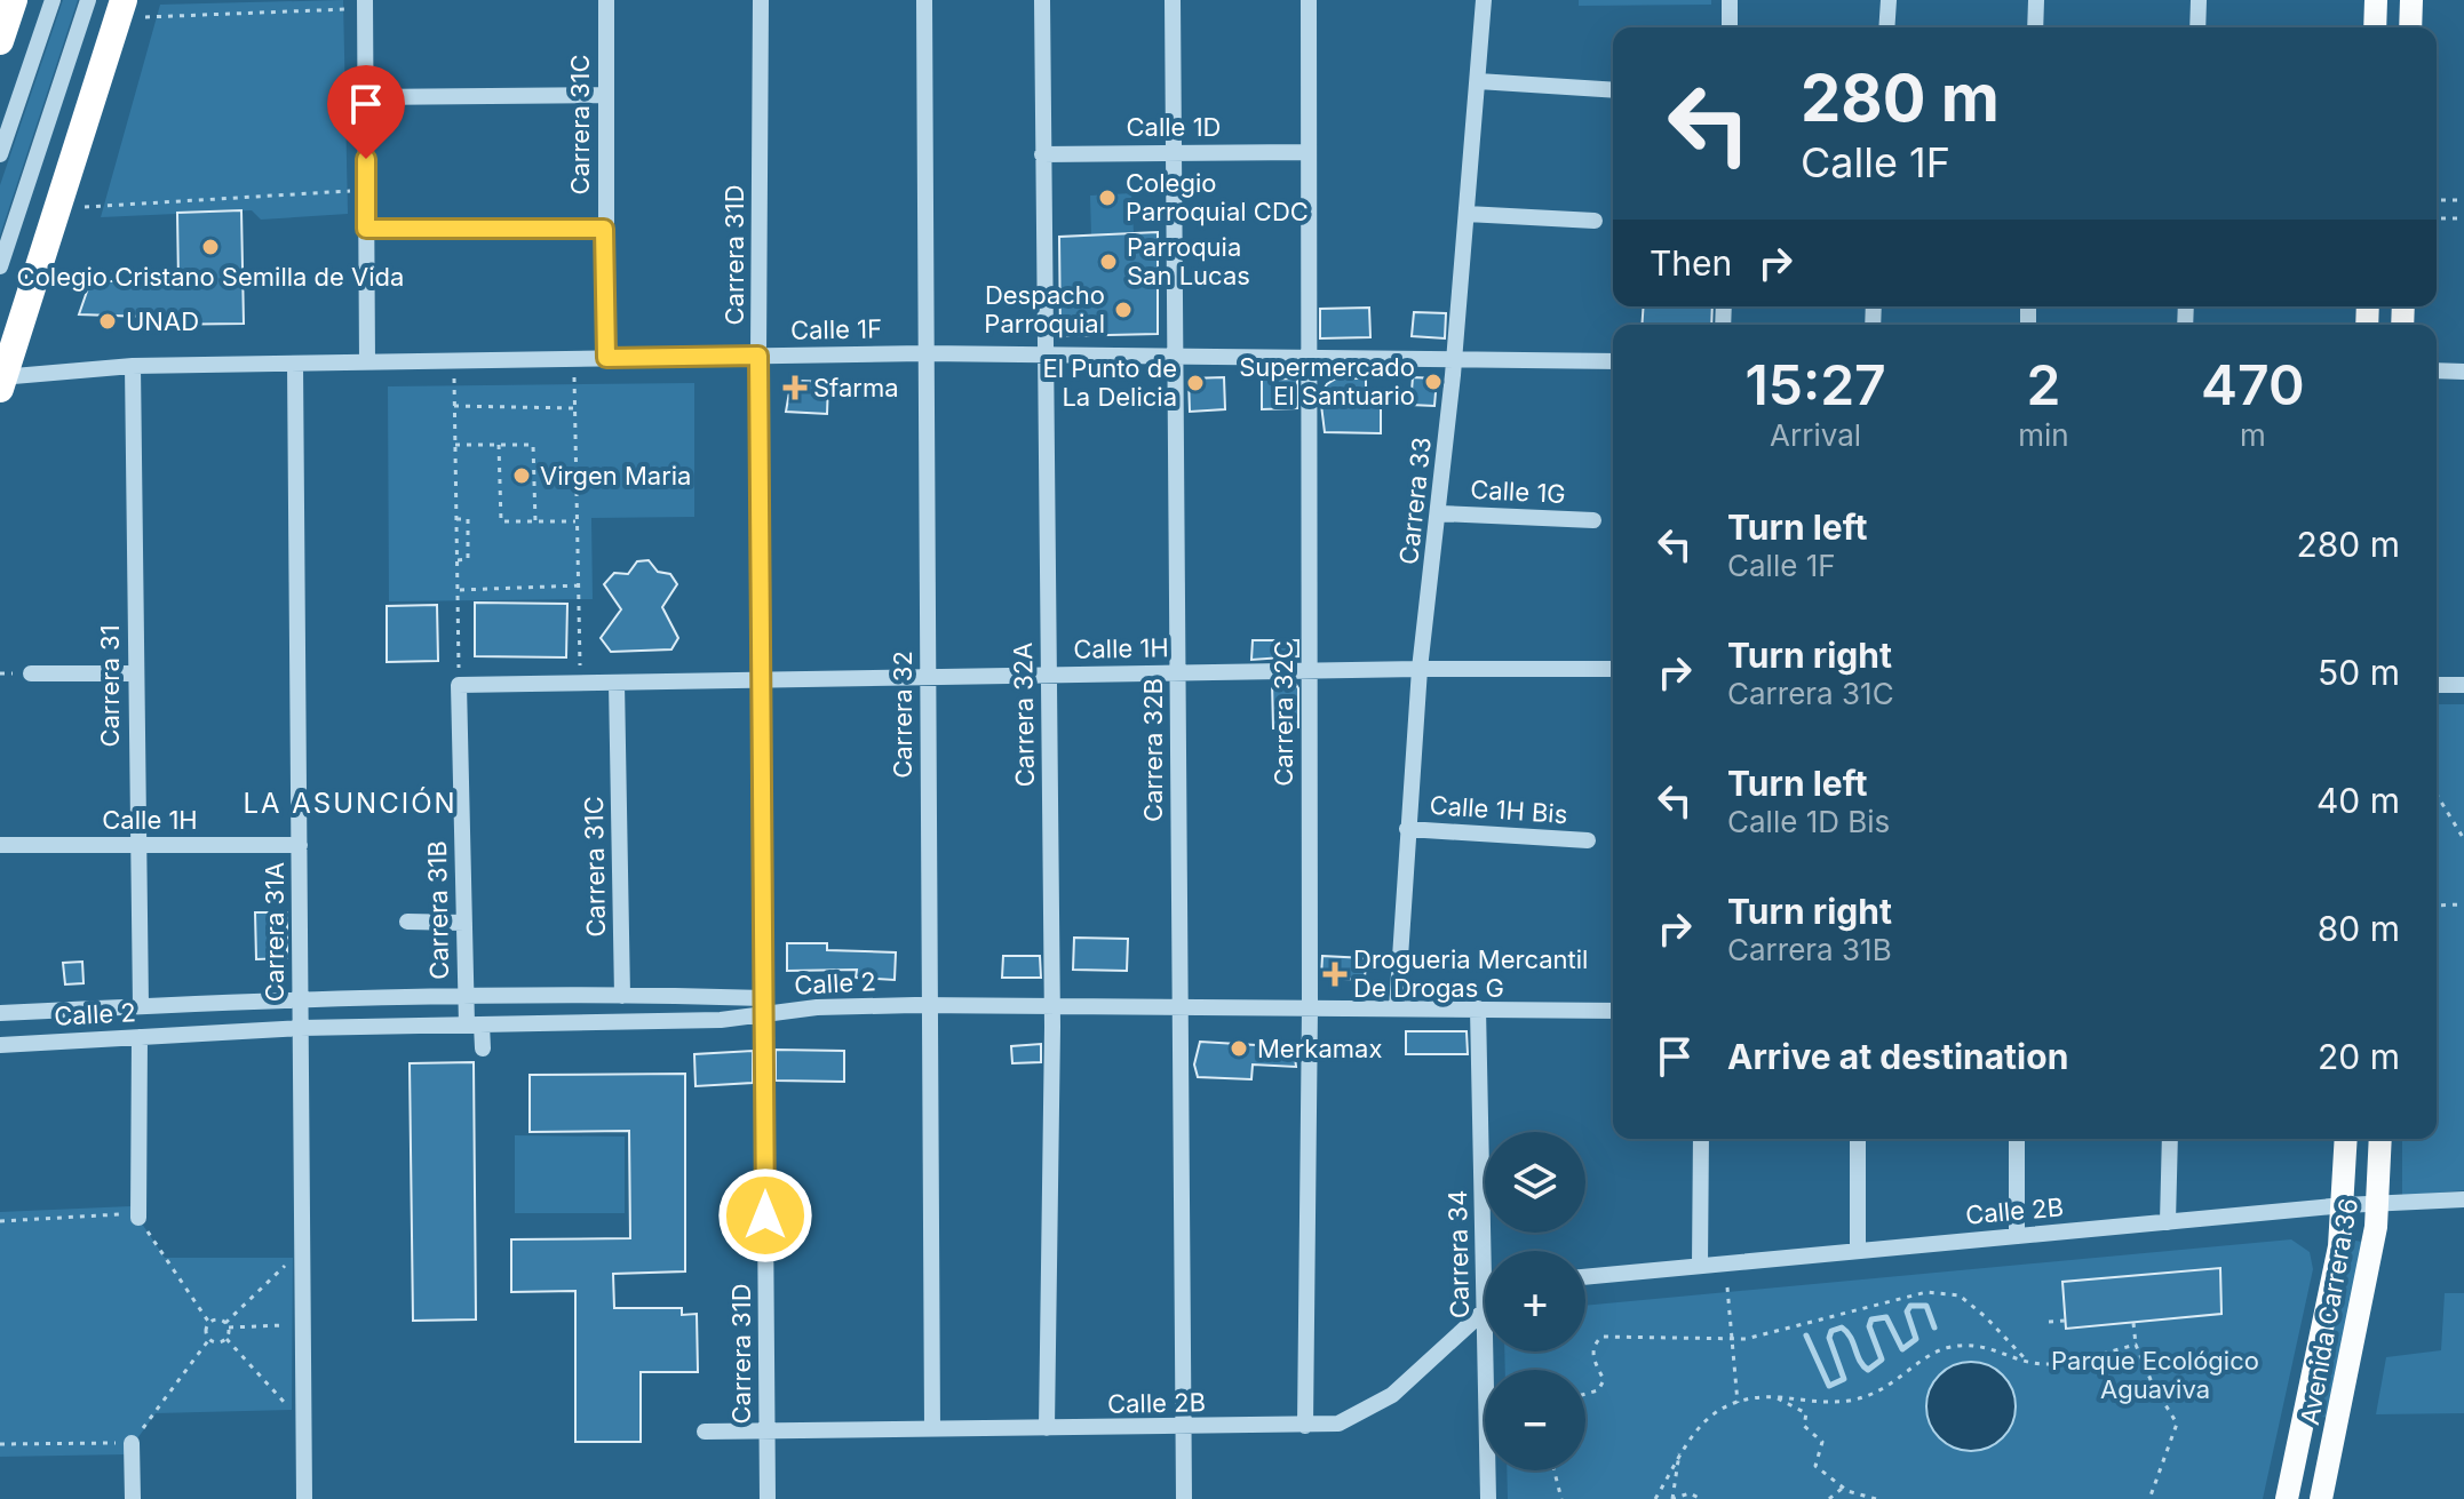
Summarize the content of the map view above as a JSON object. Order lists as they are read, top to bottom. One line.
{"streets":{"main road":["Avenida Carrera 36"],"street":["Carrera 31C","Calle 1D","Carrera 31D","Calle 1F","Calle 1G","Carrera 33","Calle 1H","Carrera 31","Carrera 32C","Carrera 32","Carrera 32A","Carrera 32B","Calle 1H Bis","Carrera 31B","Carrera 31A","Calle 2","Calle 2B","Carrera 34"]},"crossings":[["Carrera 31C","Calle 1F"],["Carrera 31C","Calle 1H"],["Carrera 31C","Calle 2"],["Calle 1D","Carrera 32C"],["Calle 1D","Carrera 32A"],["Calle 1D","Carrera 32B"],["Carrera 31D","Calle 1F"],["Carrera 31D","Calle 1H"],["Carrera 31D","Calle 2"],["Carrera 31D","Calle 2B"],["Calle 1F","Carrera 33"],["Calle 1F","Carrera 31"],["Calle 1F","Carrera 32C"],["Calle 1F","Carrera 32"],["Calle 1F","Carrera 32A"],["Calle 1F","Carrera 32B"],["Calle 1F","Carrera 31A"],["Calle 1G","Carrera 33"],["Carrera 33","Calle 1H"],["Carrera 33","Calle 1H Bis"],["Carrera 33","Calle 2"],["Calle 1H","Carrera 31"],["Calle 1H","Carrera 32C"],["Calle 1H","Carrera 32"],["Calle 1H","Carrera 32A"],["Calle 1H","Carrera 32B"],["Calle 1H","Carrera 31B"],["Calle 1H","Carrera 31A"],["Carrera 31","Calle 2"],["Carrera 32C","Calle 2"],["Carrera 32C","Calle 2B"],["Carrera 32","Calle 2"],["Carrera 32","Calle 2B"],["Carrera 32A","Calle 2"],["Carrera 32A","Calle 2B"],["Carrera 32B","Calle 2"],["Carrera 32B","Calle 2B"],["Carrera 31B","Calle 2"],["Carrera 31A","Calle 2"],["Calle 2","Carrera 34"],["Calle 2B","Carrera 34"],["Calle 2B","Avenida Carrera 36"]],"districts":["LA ASUNCIÓN"],"parks":["Parque Ecológico Aguaviva"],"places":{"other":["Colegio Parroquial CDC","Colegio Cristano Semilla de Vida","Parroquia San Lucas","Despacho Parroquial","UNAD","Supermercado El Santuario","El Punto de La Delicia","Virgen Maria","Merkamax"],"health":["Sfarma","Drogueria Mercantil De Drogas G"]},"page":{"turn":["280 m","Calle 1F"],"then":"Then","eta":["15:27","Arrival","2","min","470","m"],"list":[{"name":"Turn left","note":"Calle 1F","value":"280 m"},{"name":"Turn right","note":"Carrera 31C","value":"50 m"},{"name":"Turn left","note":"Calle 1D Bis","value":"40 m"},{"name":"Turn right","note":"Carrera 31B","value":"80 m"},{"name":"Arrive at destination","value":"20 m"}],"map_buttons":["+","−"]}}
